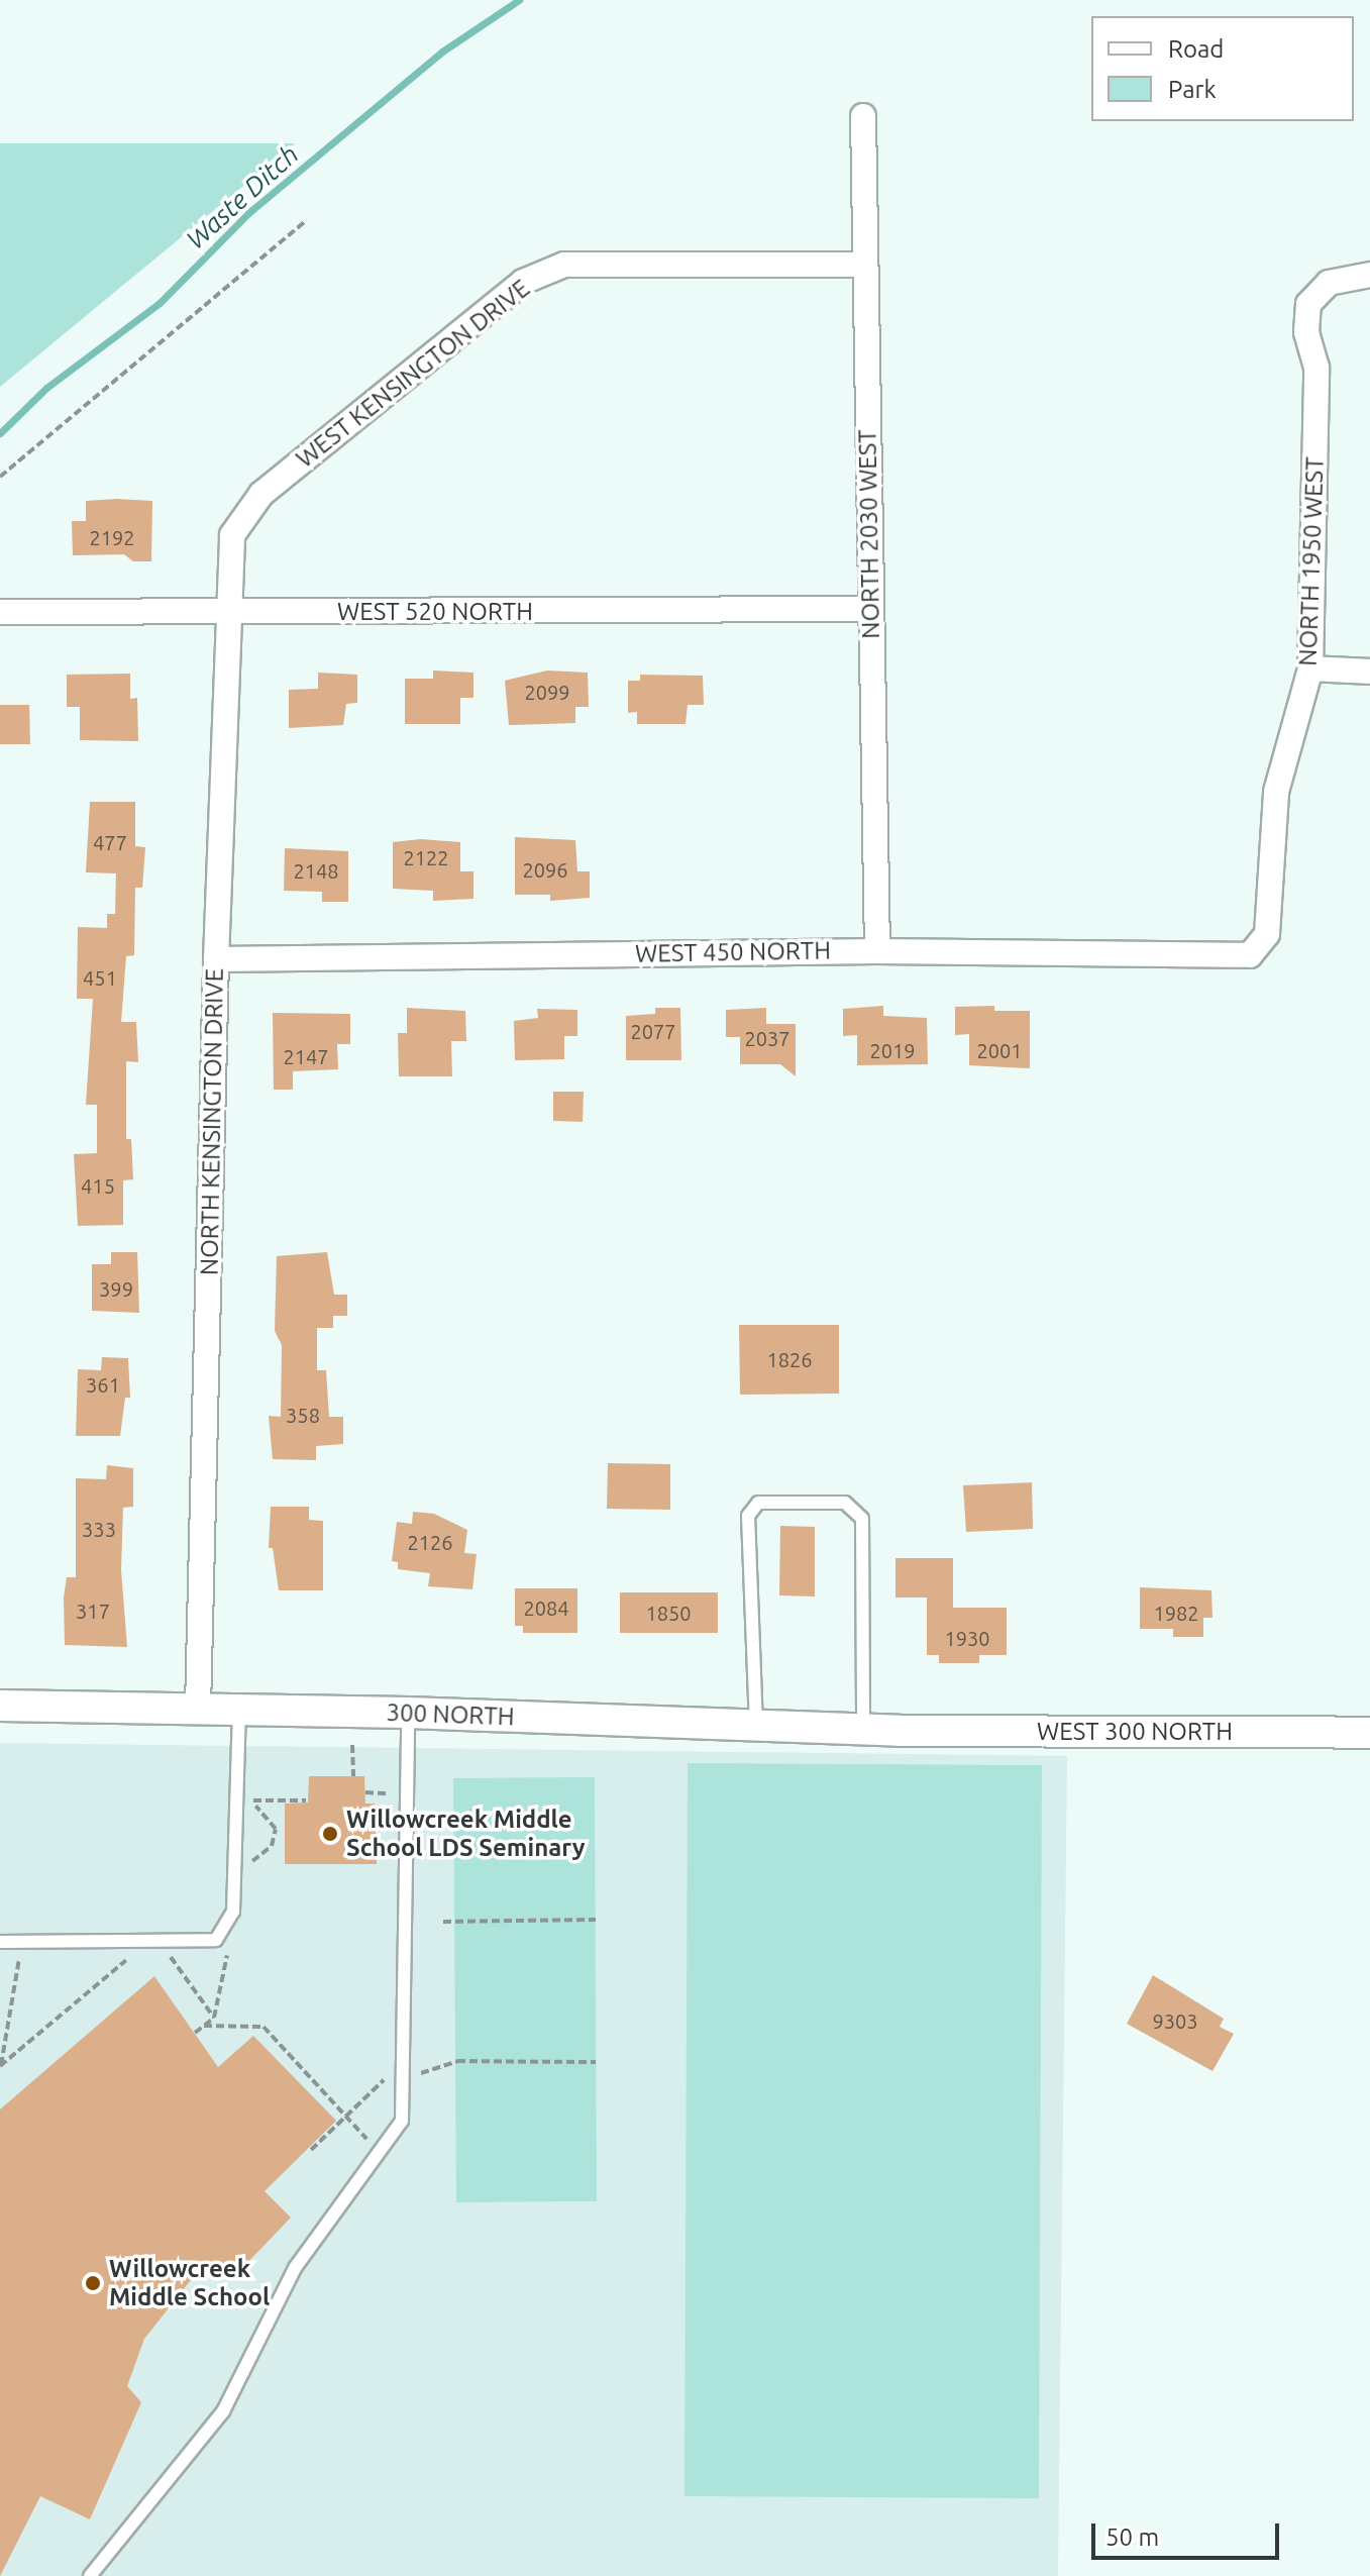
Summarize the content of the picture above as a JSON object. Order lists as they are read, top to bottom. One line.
{"streets":{"street":["WEST KENSINGTON DRIVE","NORTH 2030 WEST","NORTH 1950 WEST","WEST 520 NORTH","WEST 450 NORTH","NORTH KENSINGTON DRIVE","300 NORTH","WEST 300 NORTH"]},"crossings":[["WEST KENSINGTON DRIVE","NORTH 2030 WEST"],["WEST KENSINGTON DRIVE","NORTH KENSINGTON DRIVE"],["NORTH 2030 WEST","WEST 520 NORTH"],["NORTH 2030 WEST","WEST 450 NORTH"],["NORTH 1950 WEST","WEST 450 NORTH"],["WEST 520 NORTH","NORTH KENSINGTON DRIVE"],["WEST 450 NORTH","NORTH KENSINGTON DRIVE"],["NORTH KENSINGTON DRIVE","300 NORTH"],["300 NORTH","WEST 300 NORTH"]],"water":["Waste Ditch"],"places":["Willowcreek Middle School LDS Seminary","Willowcreek Middle School"],"house_numbers":["2192","2099","477","2122","2096","2148","451","2077","2037","2019","2001","2147","415","399","1826","361","358","333","2126","2084","317","1850","1982","1930","9303"],"legend":["Road","Park"],"scale_bar":"50 m"}
